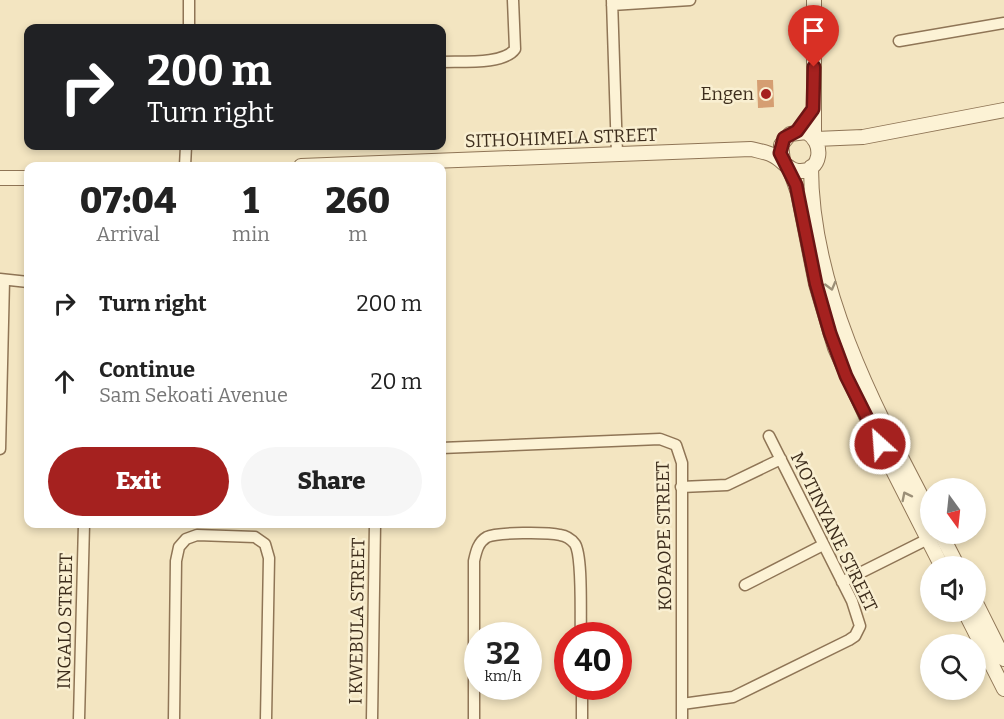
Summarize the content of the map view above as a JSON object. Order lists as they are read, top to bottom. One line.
{"streets":{"street":["SITHOHIMELA STREET","MOTINYANE STREET","KOPAOPE STREET","INGALO STREET","I KWEBULA STREET"]},"crossings":[["MOTINYANE STREET","KOPAOPE STREET"]],"places":["Engen"],"north":"bottom","page":{"turn":["200 m","Turn right"],"eta":["07:04","Arrival","1","min","260","m"],"list":[{"name":"Turn right","value":"200 m"},{"name":"Continue","note":"Sam Sekoati Avenue","value":"20 m"}],"buttons":["Exit","Share"],"speed":"32 km/h","limit":"40"}}
